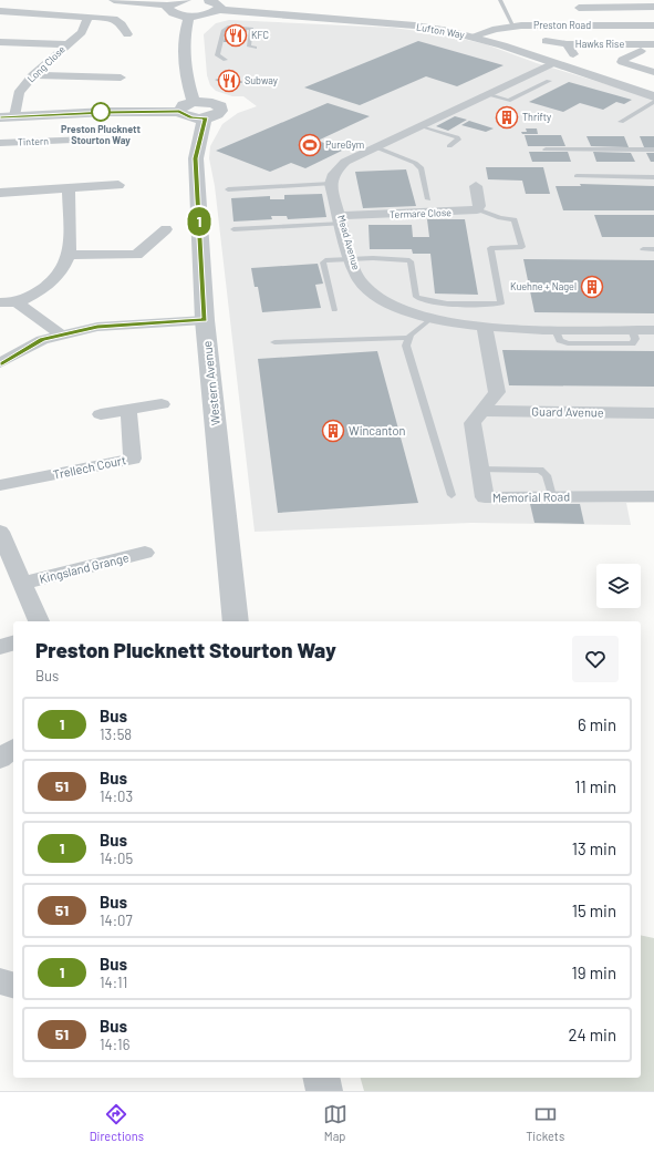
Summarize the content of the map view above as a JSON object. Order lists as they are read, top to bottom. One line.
{"streets":{"street":["Preston Road","Lufton Way","Hawks Rise","Long Close","Tintern","Termare Close","Mead Avenue","Western Avenue","Guard Avenue","Trellech Court","Memorial Road","Kingsland Grange"]},"crossings":[["Preston Road","Lufton Way"],["Preston Road","Hawks Rise"],["Termare Close","Mead Avenue"],["Mead Avenue","Memorial Road"],["Guard Avenue","Memorial Road"]],"places":{"restaurant":["KFC","Subway"],"other":["Preston Plucknett Stourton Way"],"building":["Thrifty","Kuehne + Nagel","Wincanton"],"sports":["PureGym"]},"lines":["bus line 1"],"page":{"on_map":"1","heading":["Preston Plucknett Stourton Way","Bus"],"list":[{"mark":"1","name":"Bus","note":"13:58","value":"6 min"},{"mark":"51","name":"Bus","note":"14:03","value":"11 min"},{"mark":"1","name":"Bus","note":"14:05","value":"13 min"},{"mark":"51","name":"Bus","note":"14:07","value":"15 min"},{"mark":"1","name":"Bus","note":"14:11","value":"19 min"},{"mark":"51","name":"Bus","note":"14:16","value":"24 min"}],"tabs":["Directions","Map","Tickets"]}}
